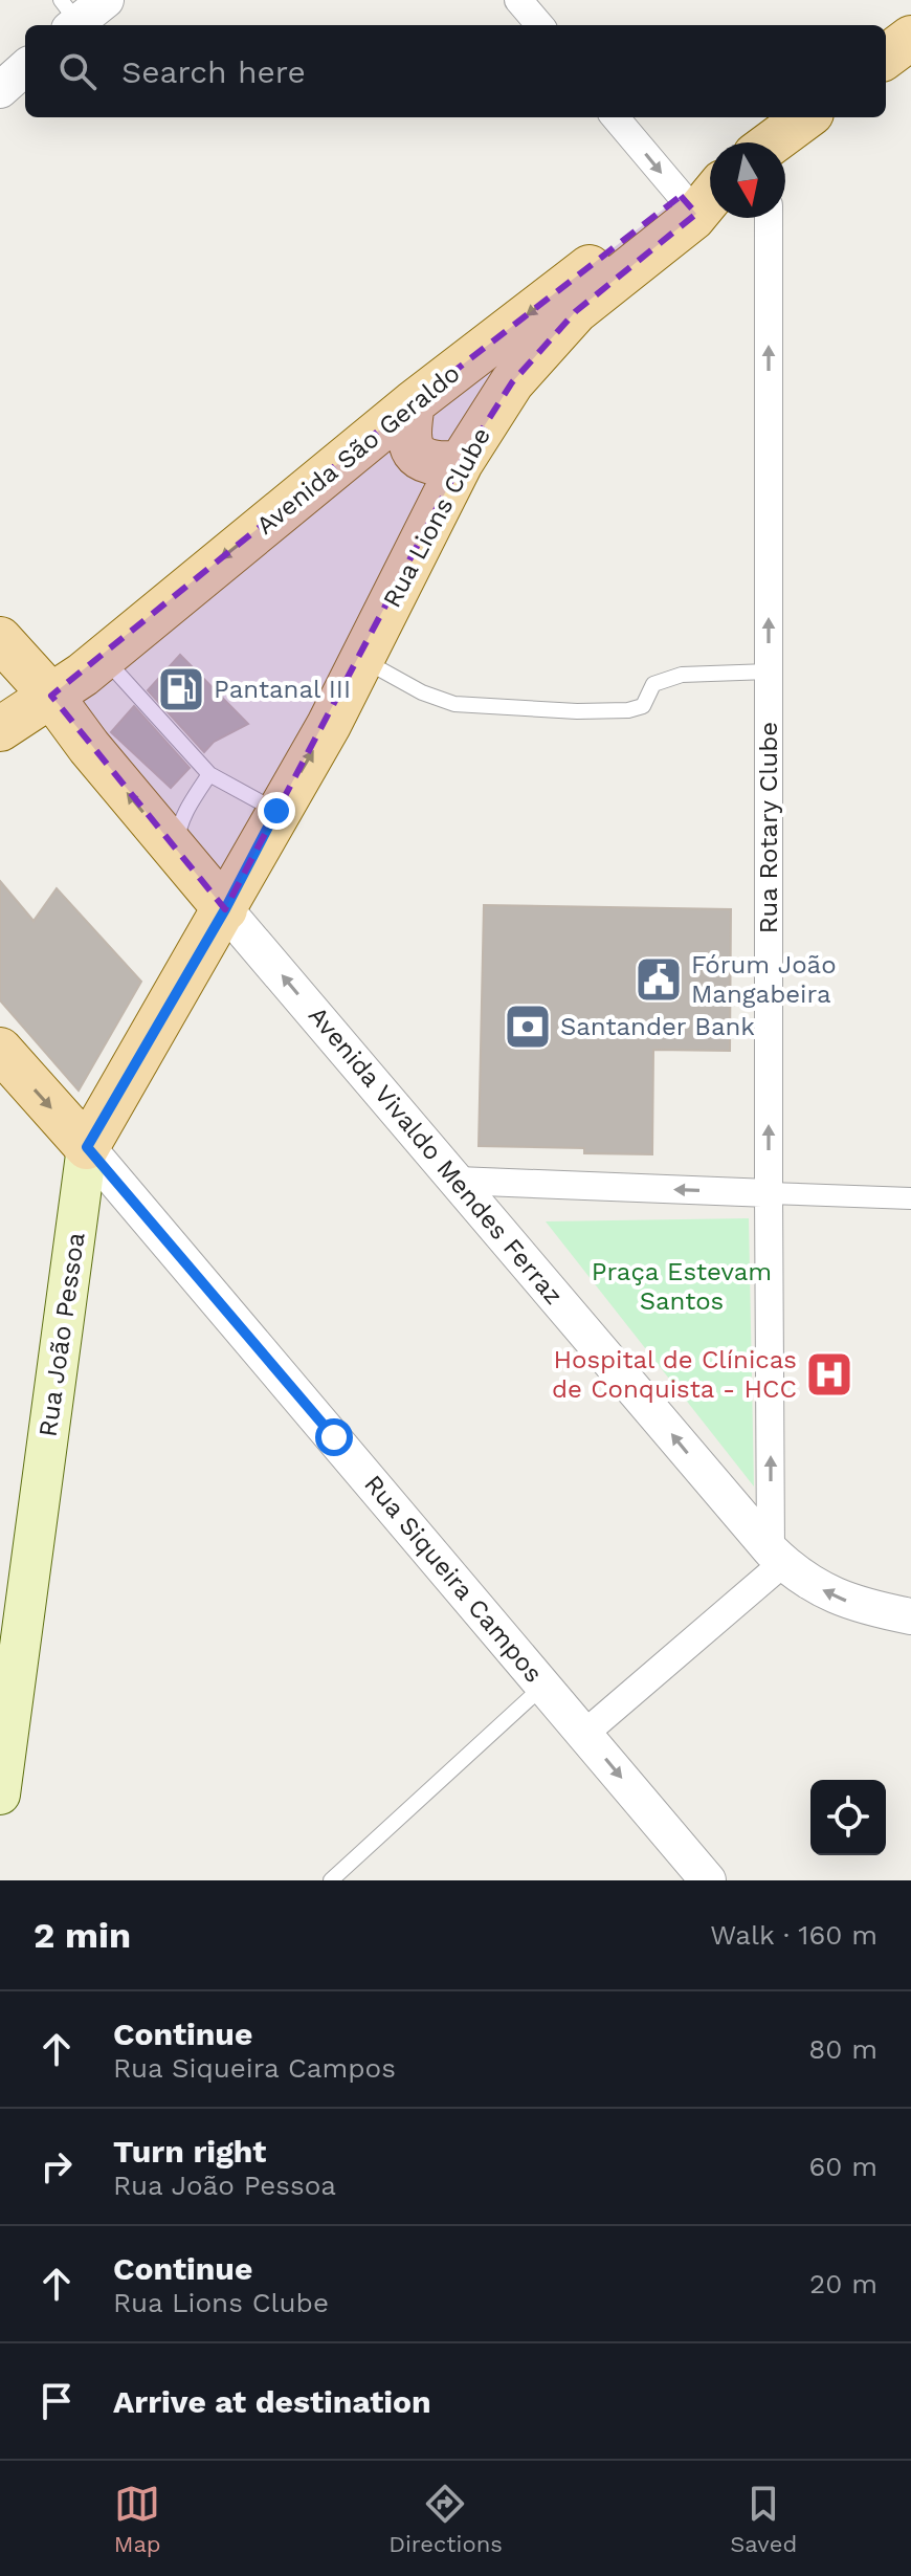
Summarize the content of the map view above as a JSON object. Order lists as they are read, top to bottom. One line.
{"streets":{"main road":["Avenida São Geraldo","Rua Lions Clube","Avenida Vivaldo Mendes Ferraz","Rua João Pessoa","Rua Siqueira Campos"],"street":["Rua Rotary Clube"]},"crossings":[["Avenida São Geraldo","Rua Lions Clube"],["Avenida São Geraldo","Avenida Vivaldo Mendes Ferraz"],["Rua Lions Clube","Avenida Vivaldo Mendes Ferraz"],["Rua Lions Clube","Rua João Pessoa"],["Rua Rotary Clube","Avenida Vivaldo Mendes Ferraz"],["Avenida Vivaldo Mendes Ferraz","Rua João Pessoa"],["Rua João Pessoa","Rua Siqueira Campos"]],"one_way":["Avenida São Geraldo","Rua Rotary Clube","Avenida Vivaldo Mendes Ferraz"],"parks":["Praça Estevam Santos"],"places":{"fuel station":["Pantanal III"],"public building":["Fórum João Mangabeira"],"bank":["Santander Bank"],"hospital":["Hospital de Clínicas de Conquista - HCC"]},"north":"bottom","page":{"search":"Search here","heading":["2 min","Walk · 160 m"],"list":[["Continue","Rua Siqueira Campos","80 m"],["Turn right","Rua João Pessoa","60 m"],["Continue","Rua Lions Clube","20 m"],"Arrive at destination"],"nav":["Map","Directions","Saved"]}}
